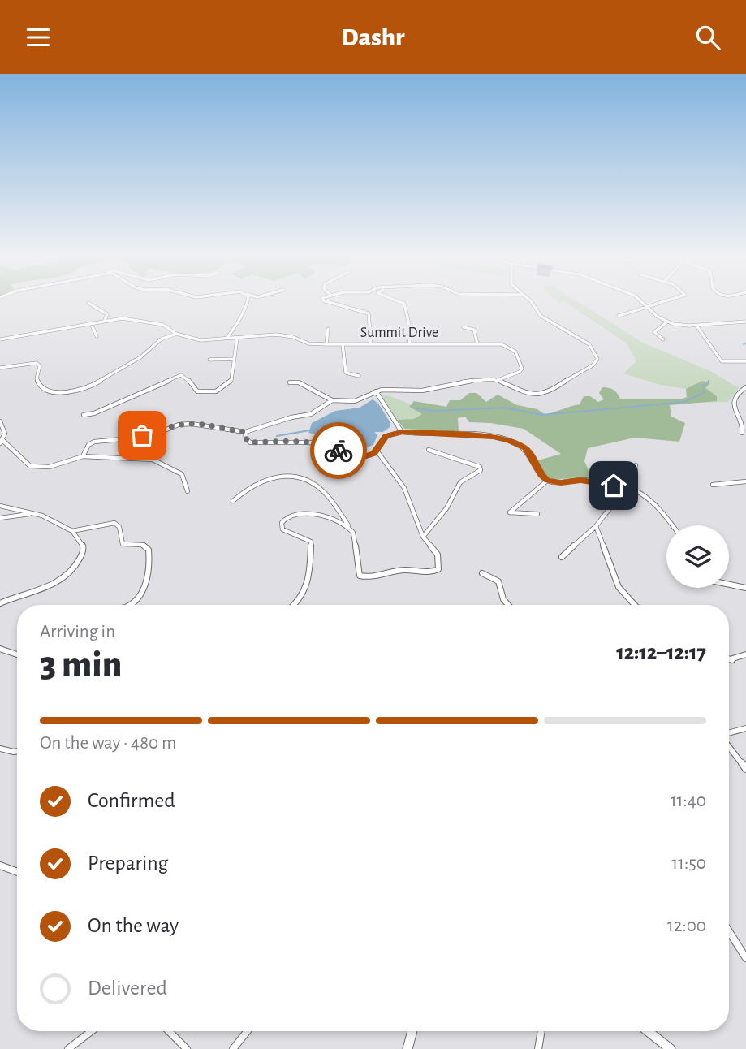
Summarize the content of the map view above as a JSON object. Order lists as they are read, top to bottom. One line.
{"streets":{"street":["Summit Drive"]},"page":{"header":"Dashr","heading":["3 min","Arriving in","12:12–12:17"],"bar":"On the way · 480 m","list":[["Confirmed","11:40"],["Preparing","11:50"],["On the way","12:00"],"Delivered"]}}
